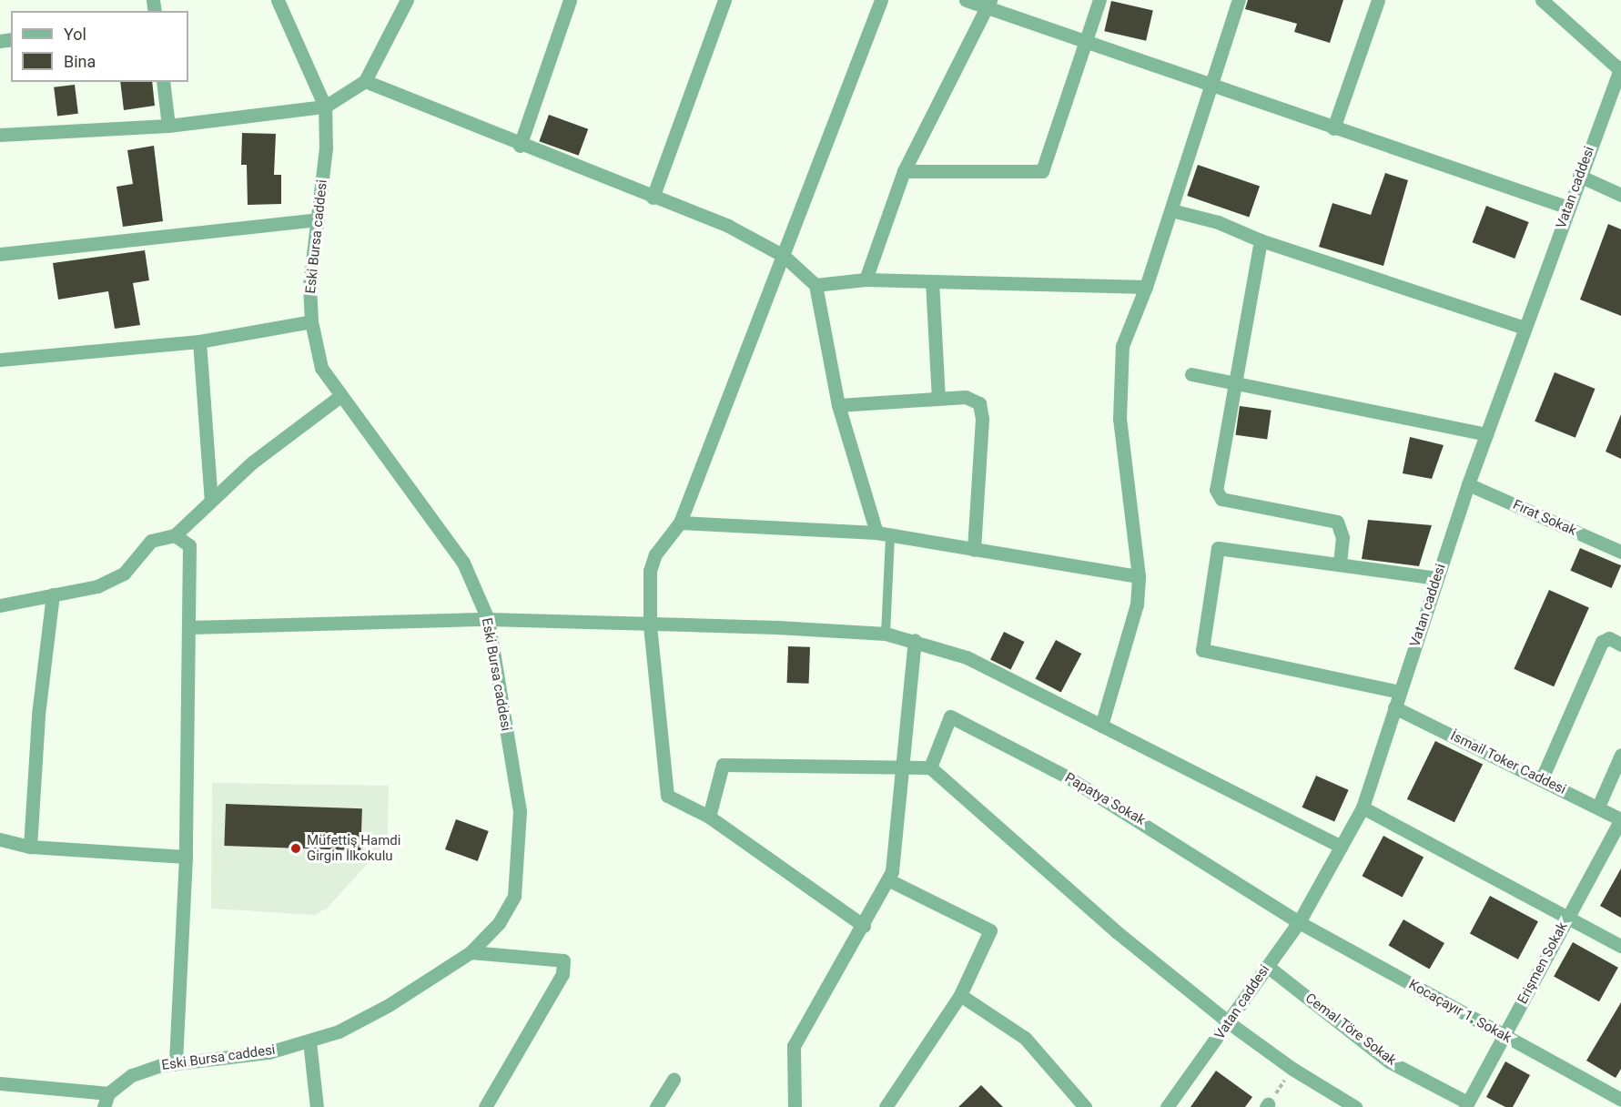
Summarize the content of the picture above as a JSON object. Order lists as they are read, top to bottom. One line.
{"streets":{"street":["Vatan caddesi","Eski Bursa caddesi","Fırat Sokak","İsmail Toker Caddesi","Papatya Sokak","Erişmen Sokak","Kocaçayır 1. Sokak","Cemal Töre Sokak"]},"crossings":[["Vatan caddesi","Fırat Sokak"],["Vatan caddesi","İsmail Toker Caddesi"],["Vatan caddesi","Papatya Sokak"],["Vatan caddesi","Kocaçayır 1. Sokak"],["Vatan caddesi","Cemal Töre Sokak"],["İsmail Toker Caddesi","Erişmen Sokak"],["Papatya Sokak","Kocaçayır 1. Sokak"],["Erişmen Sokak","Kocaçayır 1. Sokak"],["Erişmen Sokak","Cemal Töre Sokak"]],"places":["Müfettiş Hamdi Girgin İlkokulu"],"legend":["Yol","Bina"]}
